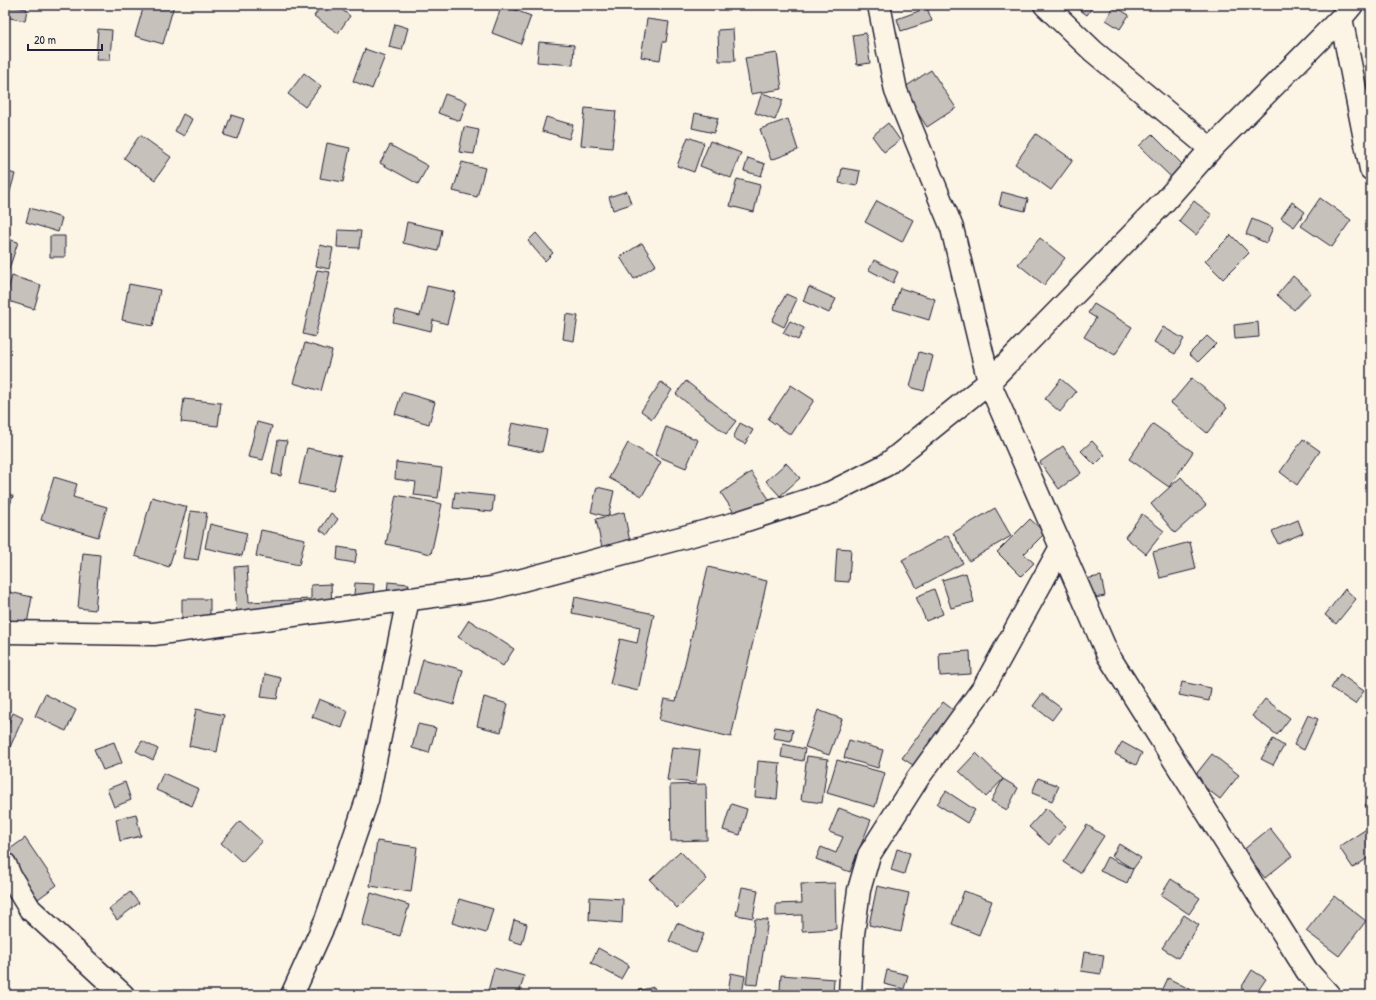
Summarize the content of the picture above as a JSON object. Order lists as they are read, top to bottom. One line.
{"scale_bar":"20 m"}
